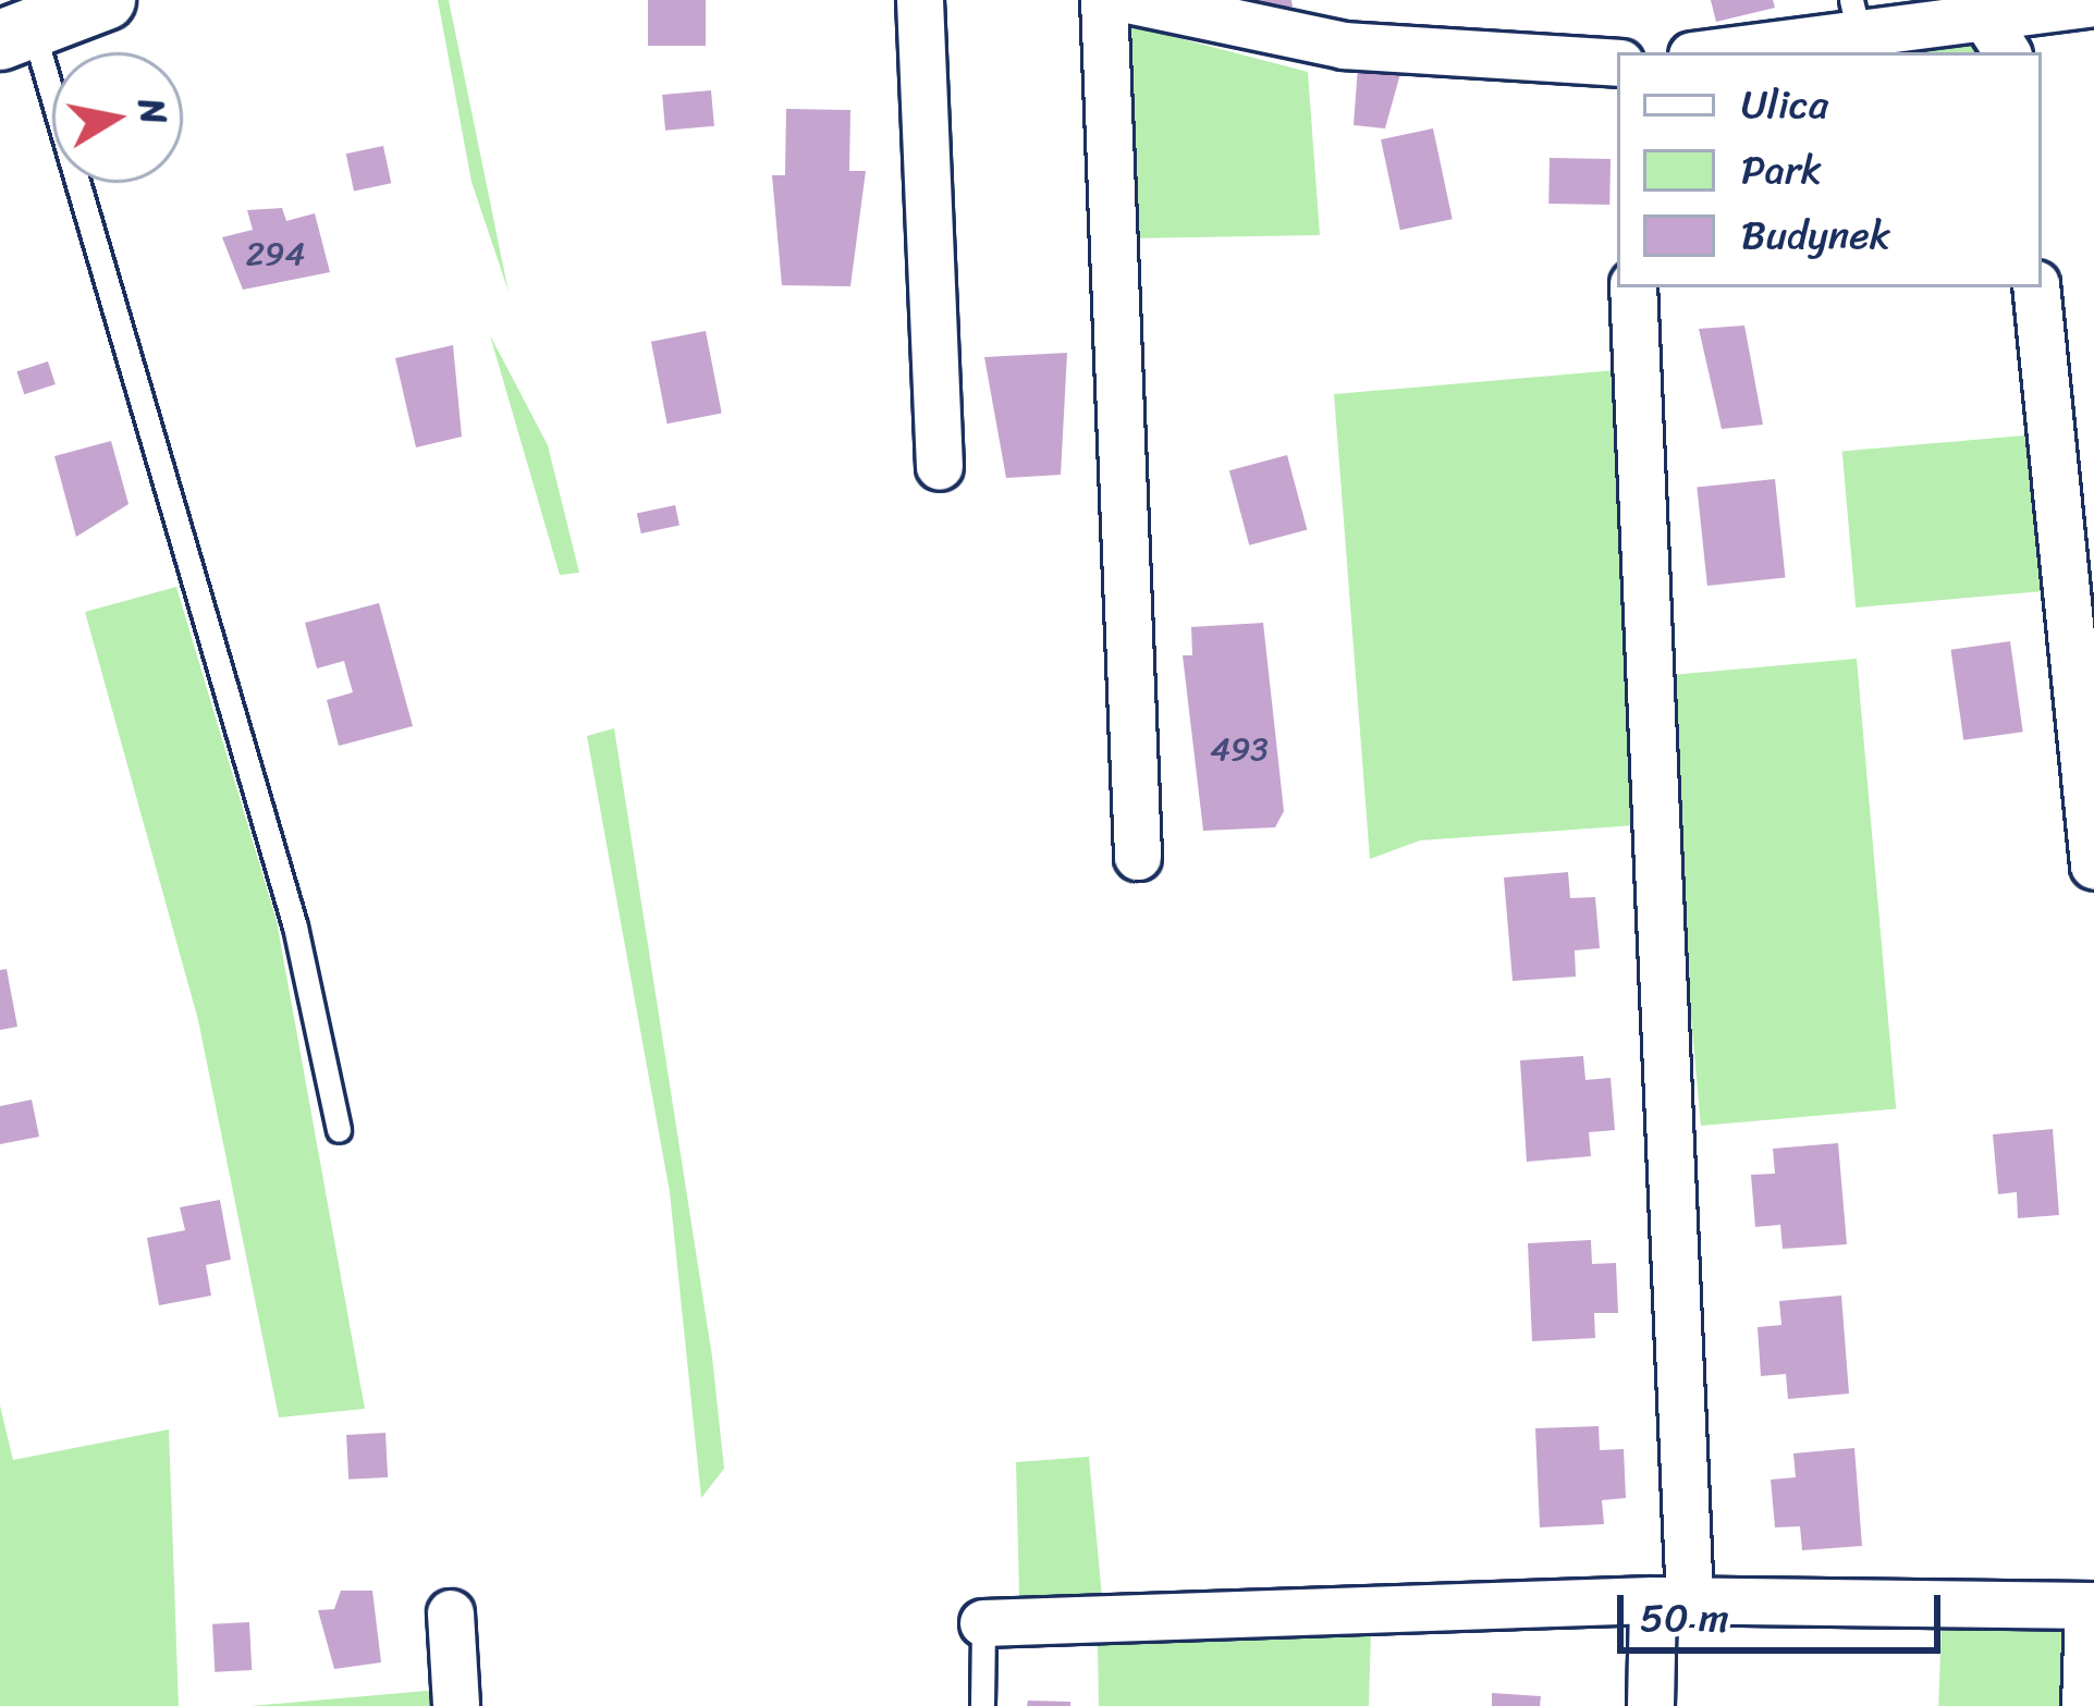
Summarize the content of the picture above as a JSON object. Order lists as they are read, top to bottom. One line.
{"house_numbers":["294","493"],"legend":["Ulica","Park","Budynek"],"scale_bar":"50 m","north":"right"}
